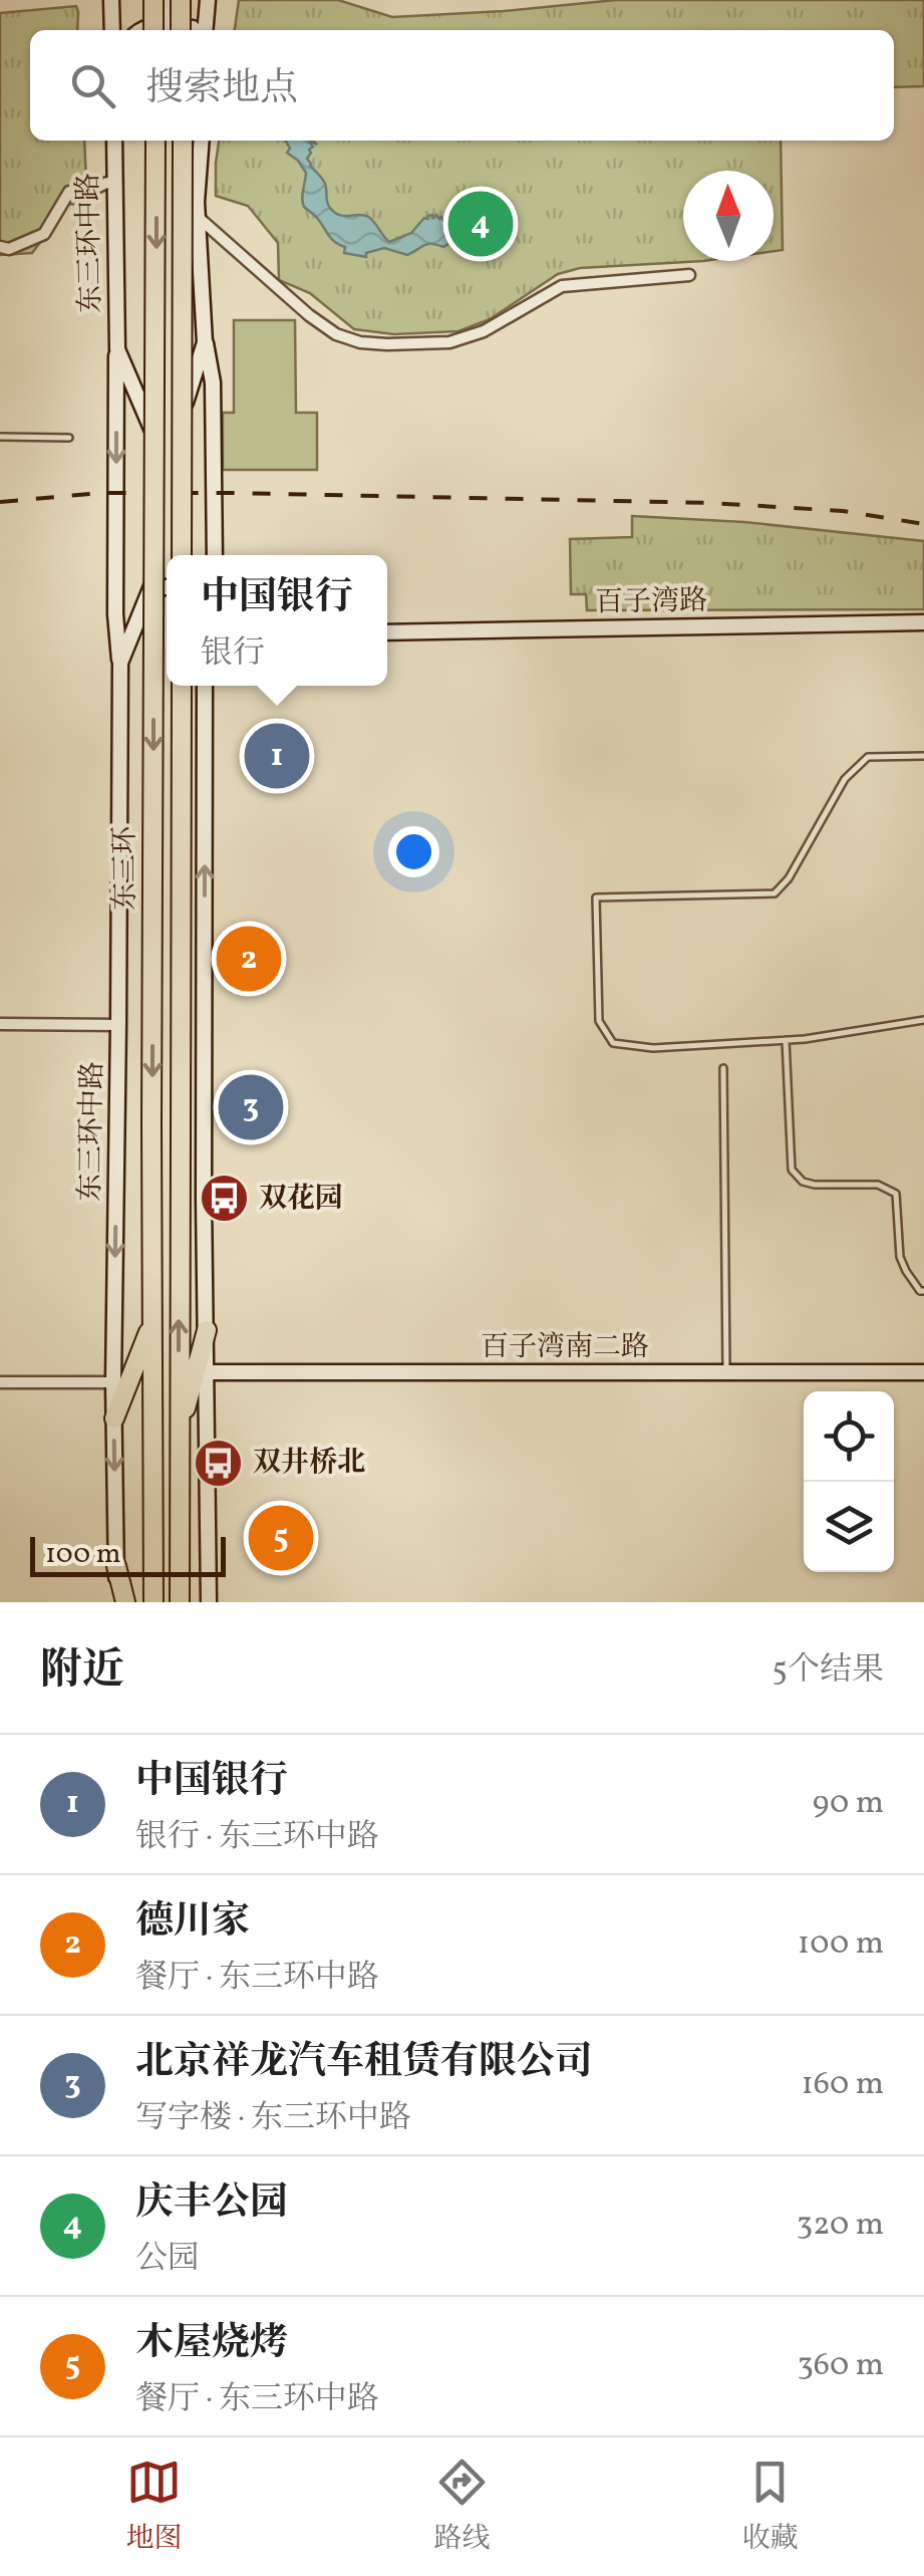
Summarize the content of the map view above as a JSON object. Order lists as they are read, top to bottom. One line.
{"streets":{"highway":["东三环"],"street":["东三环中路","百子湾路","百子湾南二路"]},"places":{"bus stop":["双花园","双井桥北"]},"scale_bar":"100 m","north":"top","page":{"search":"搜索地点","pins":["4","1","2","3","5"],"popup":["中国银行","银行"],"scale":"100 m","heading":["附近","5个结果"],"list":[{"mark":"1","name":"中国银行","note":"银行 · 东三环中路","value":"90 m"},{"mark":"2","name":"德川家","note":"餐厅 · 东三环中路","value":"100 m"},{"mark":"3","name":"北京祥龙汽车租赁有限公司","note":"写字楼 · 东三环中路","value":"160 m"},{"mark":"4","name":"庆丰公园","note":"公园","value":"320 m"},{"mark":"5","name":"木屋烧烤","note":"餐厅 · 东三环中路","value":"360 m"}],"nav":["地图","路线","收藏"]}}
